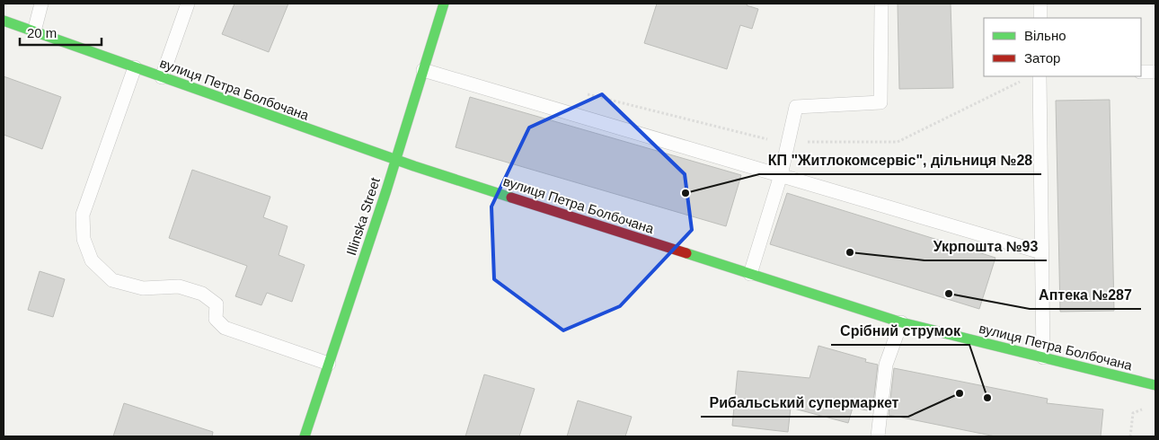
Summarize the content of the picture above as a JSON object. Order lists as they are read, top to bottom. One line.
{"streets":{"street":["вулиця Петра Болбочана","Illinska Street"]},"crossings":[["вулиця Петра Болбочана","Illinska Street"]],"places":["КП \"Житлокомсервіс\", дільниця №28","Укрпошта №93","Аптека №287","Рибальський супермаркет","Срібний струмок"],"legend":["Вільно","Затор"],"scale_bar":"20 m"}
